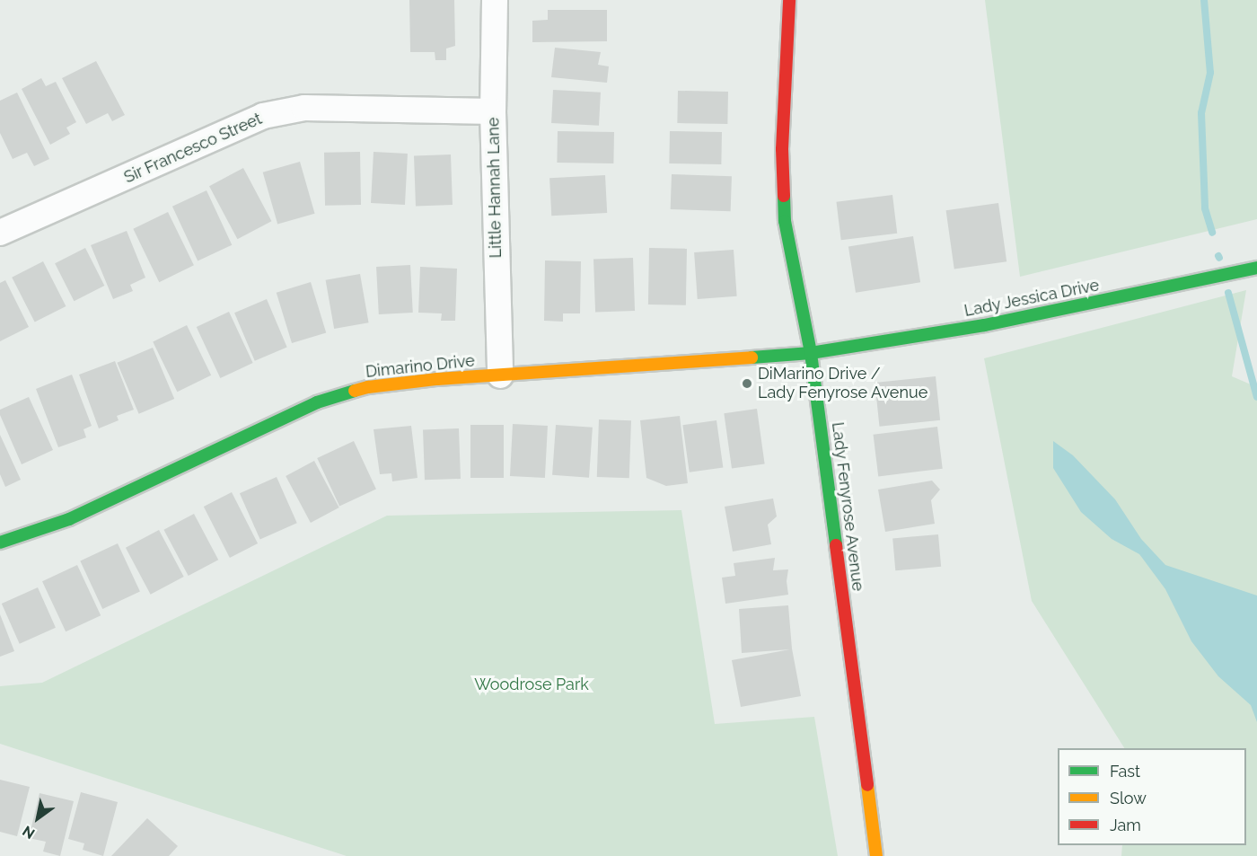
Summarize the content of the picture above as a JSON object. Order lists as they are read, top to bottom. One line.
{"streets":{"street":["Sir Francesco Street","Little Hannah Lane","Lady Jessica Drive","Dimarino Drive","Lady Fenyrose Avenue"]},"crossings":[["Sir Francesco Street","Little Hannah Lane"],["Little Hannah Lane","Dimarino Drive"],["Lady Jessica Drive","Dimarino Drive"],["Lady Jessica Drive","Lady Fenyrose Avenue"],["Dimarino Drive","Lady Fenyrose Avenue"]],"parks":["Woodrose Park"],"places":["DiMarino Drive / Lady Fenyrose Avenue"],"legend":["Fast","Slow","Jam"],"north":"bottom left"}
